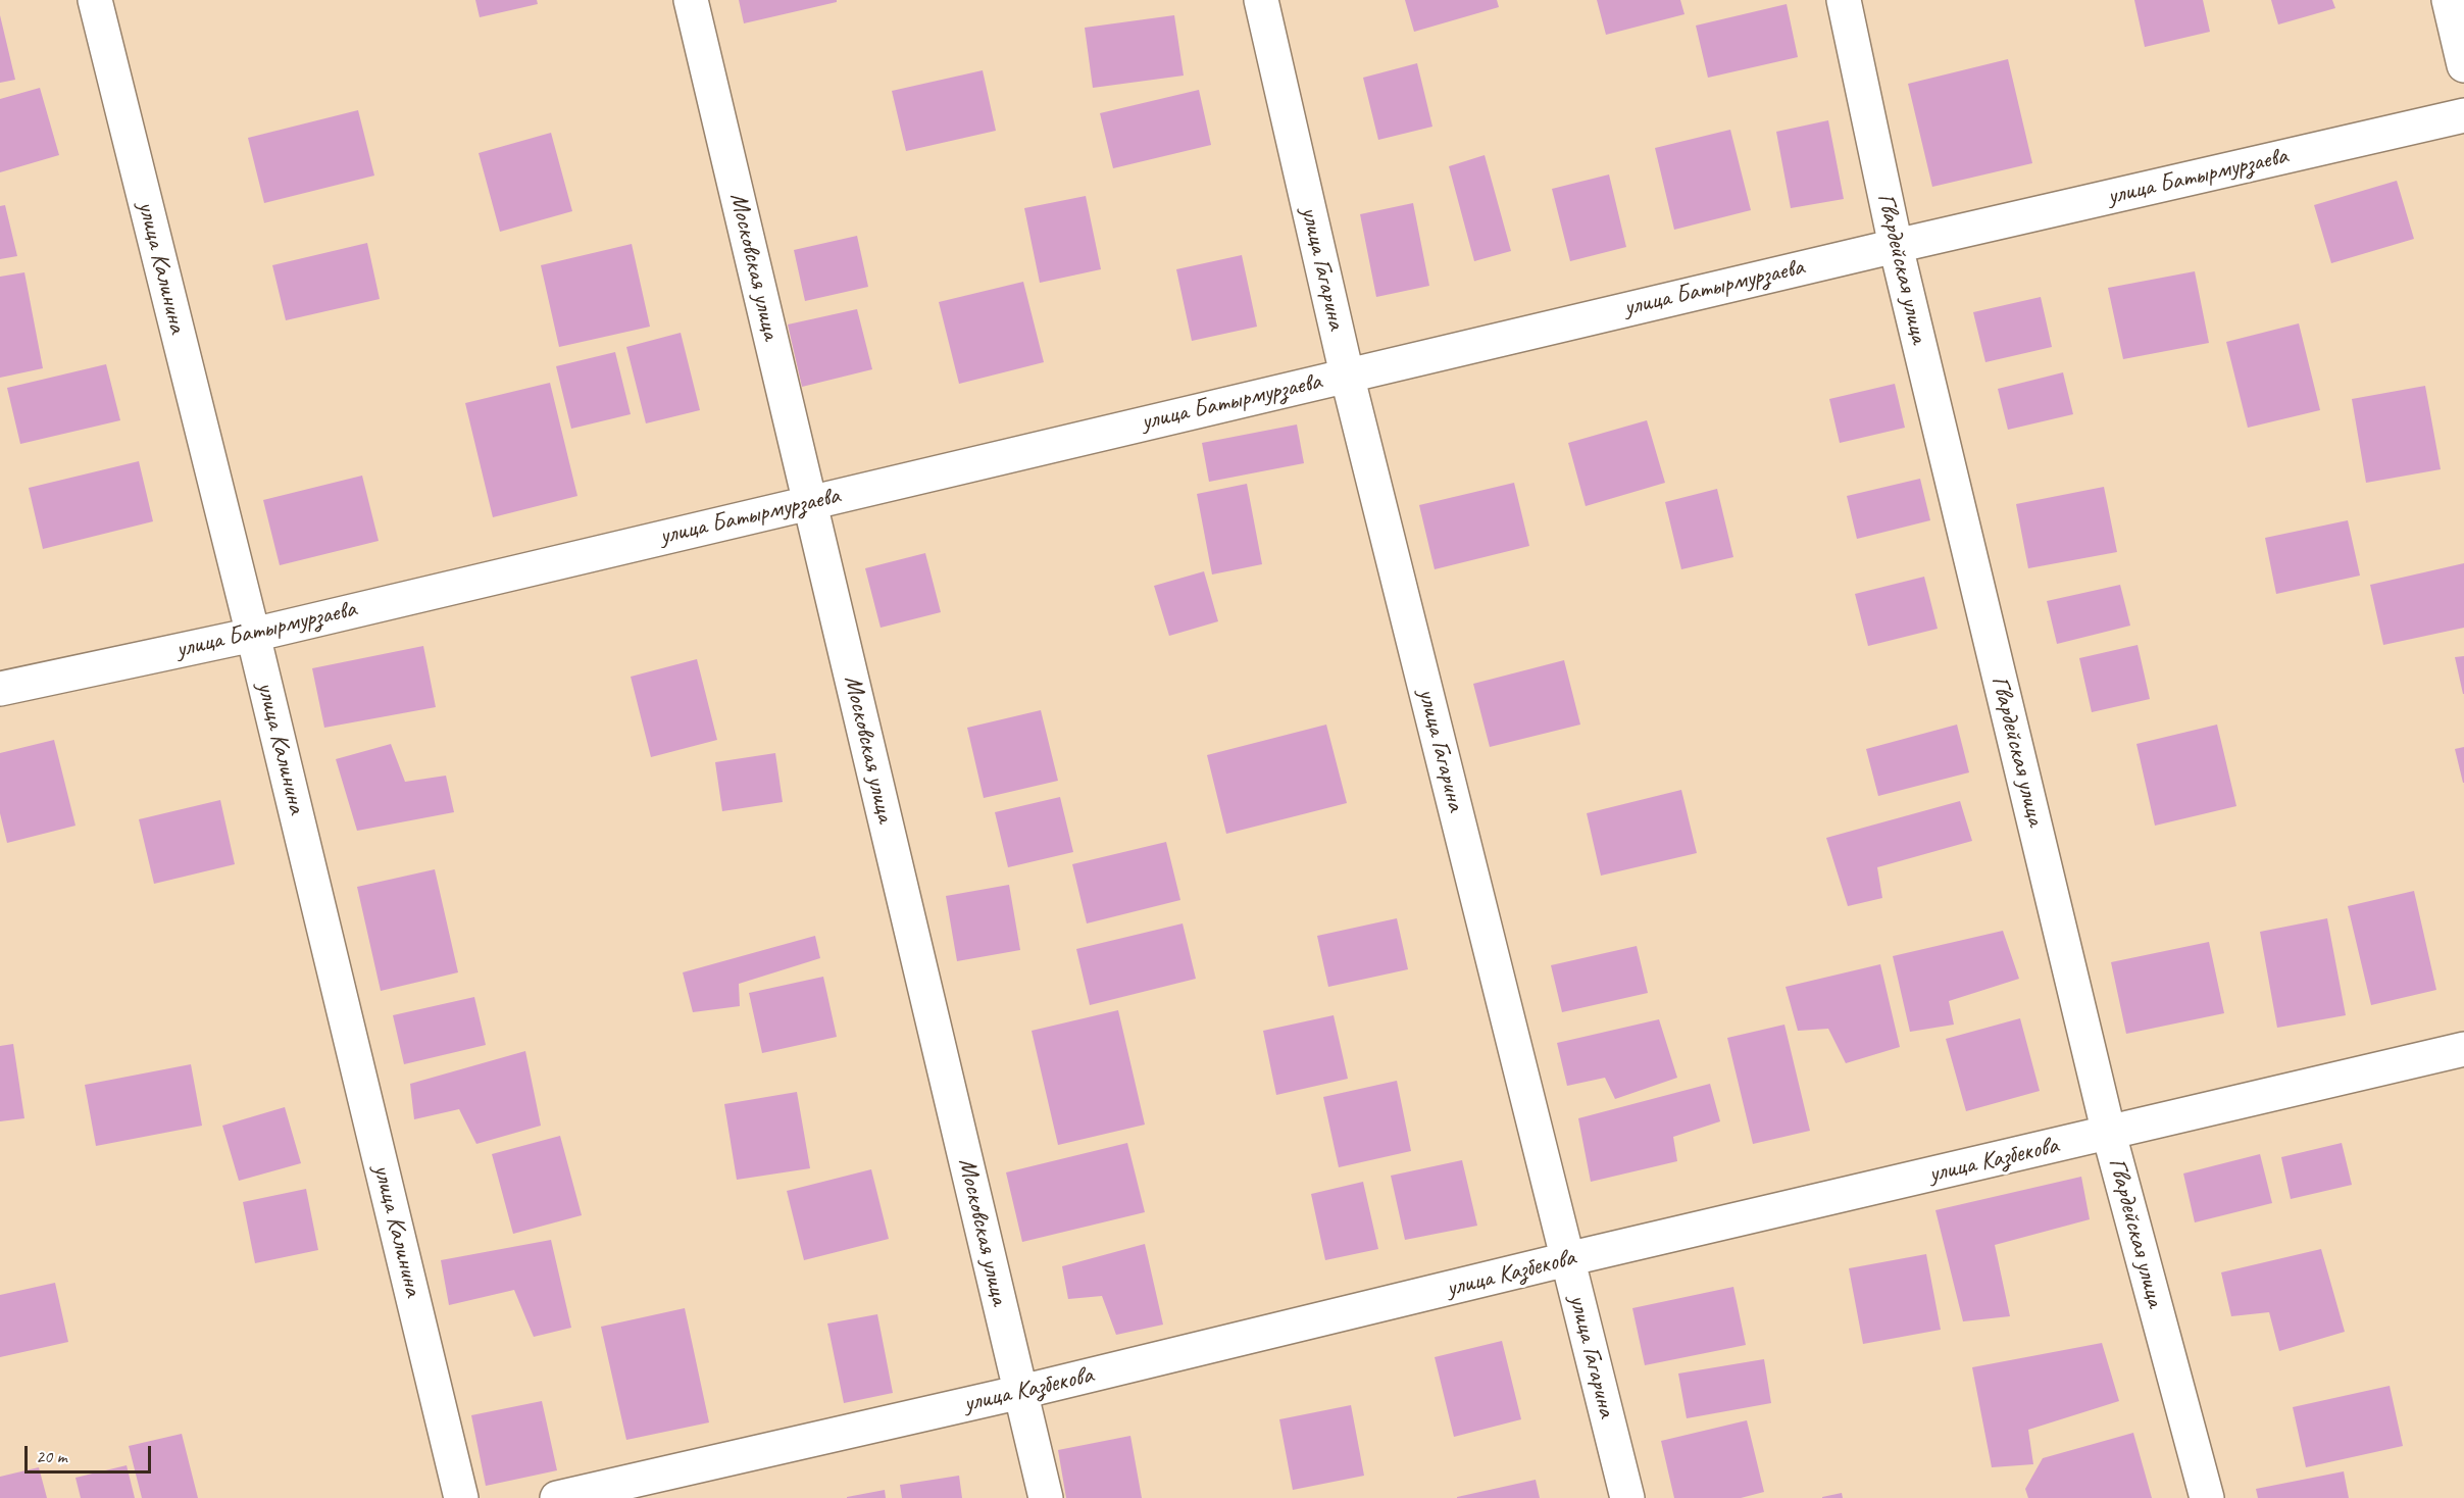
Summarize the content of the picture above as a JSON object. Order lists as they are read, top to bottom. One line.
{"streets":{"street":["улица Батырмурзаева","Московская улица","улица Калинина","улица Гагарина","Гвардейская улица","улица Казбекова"]},"crossings":[["улица Батырмурзаева","Московская улица"],["улица Батырмурзаева","улица Калинина"],["улица Батырмурзаева","улица Гагарина"],["улица Батырмурзаева","Гвардейская улица"],["Московская улица","улица Казбекова"],["улица Гагарина","улица Казбекова"],["Гвардейская улица","улица Казбекова"]],"scale_bar":"20 m"}
